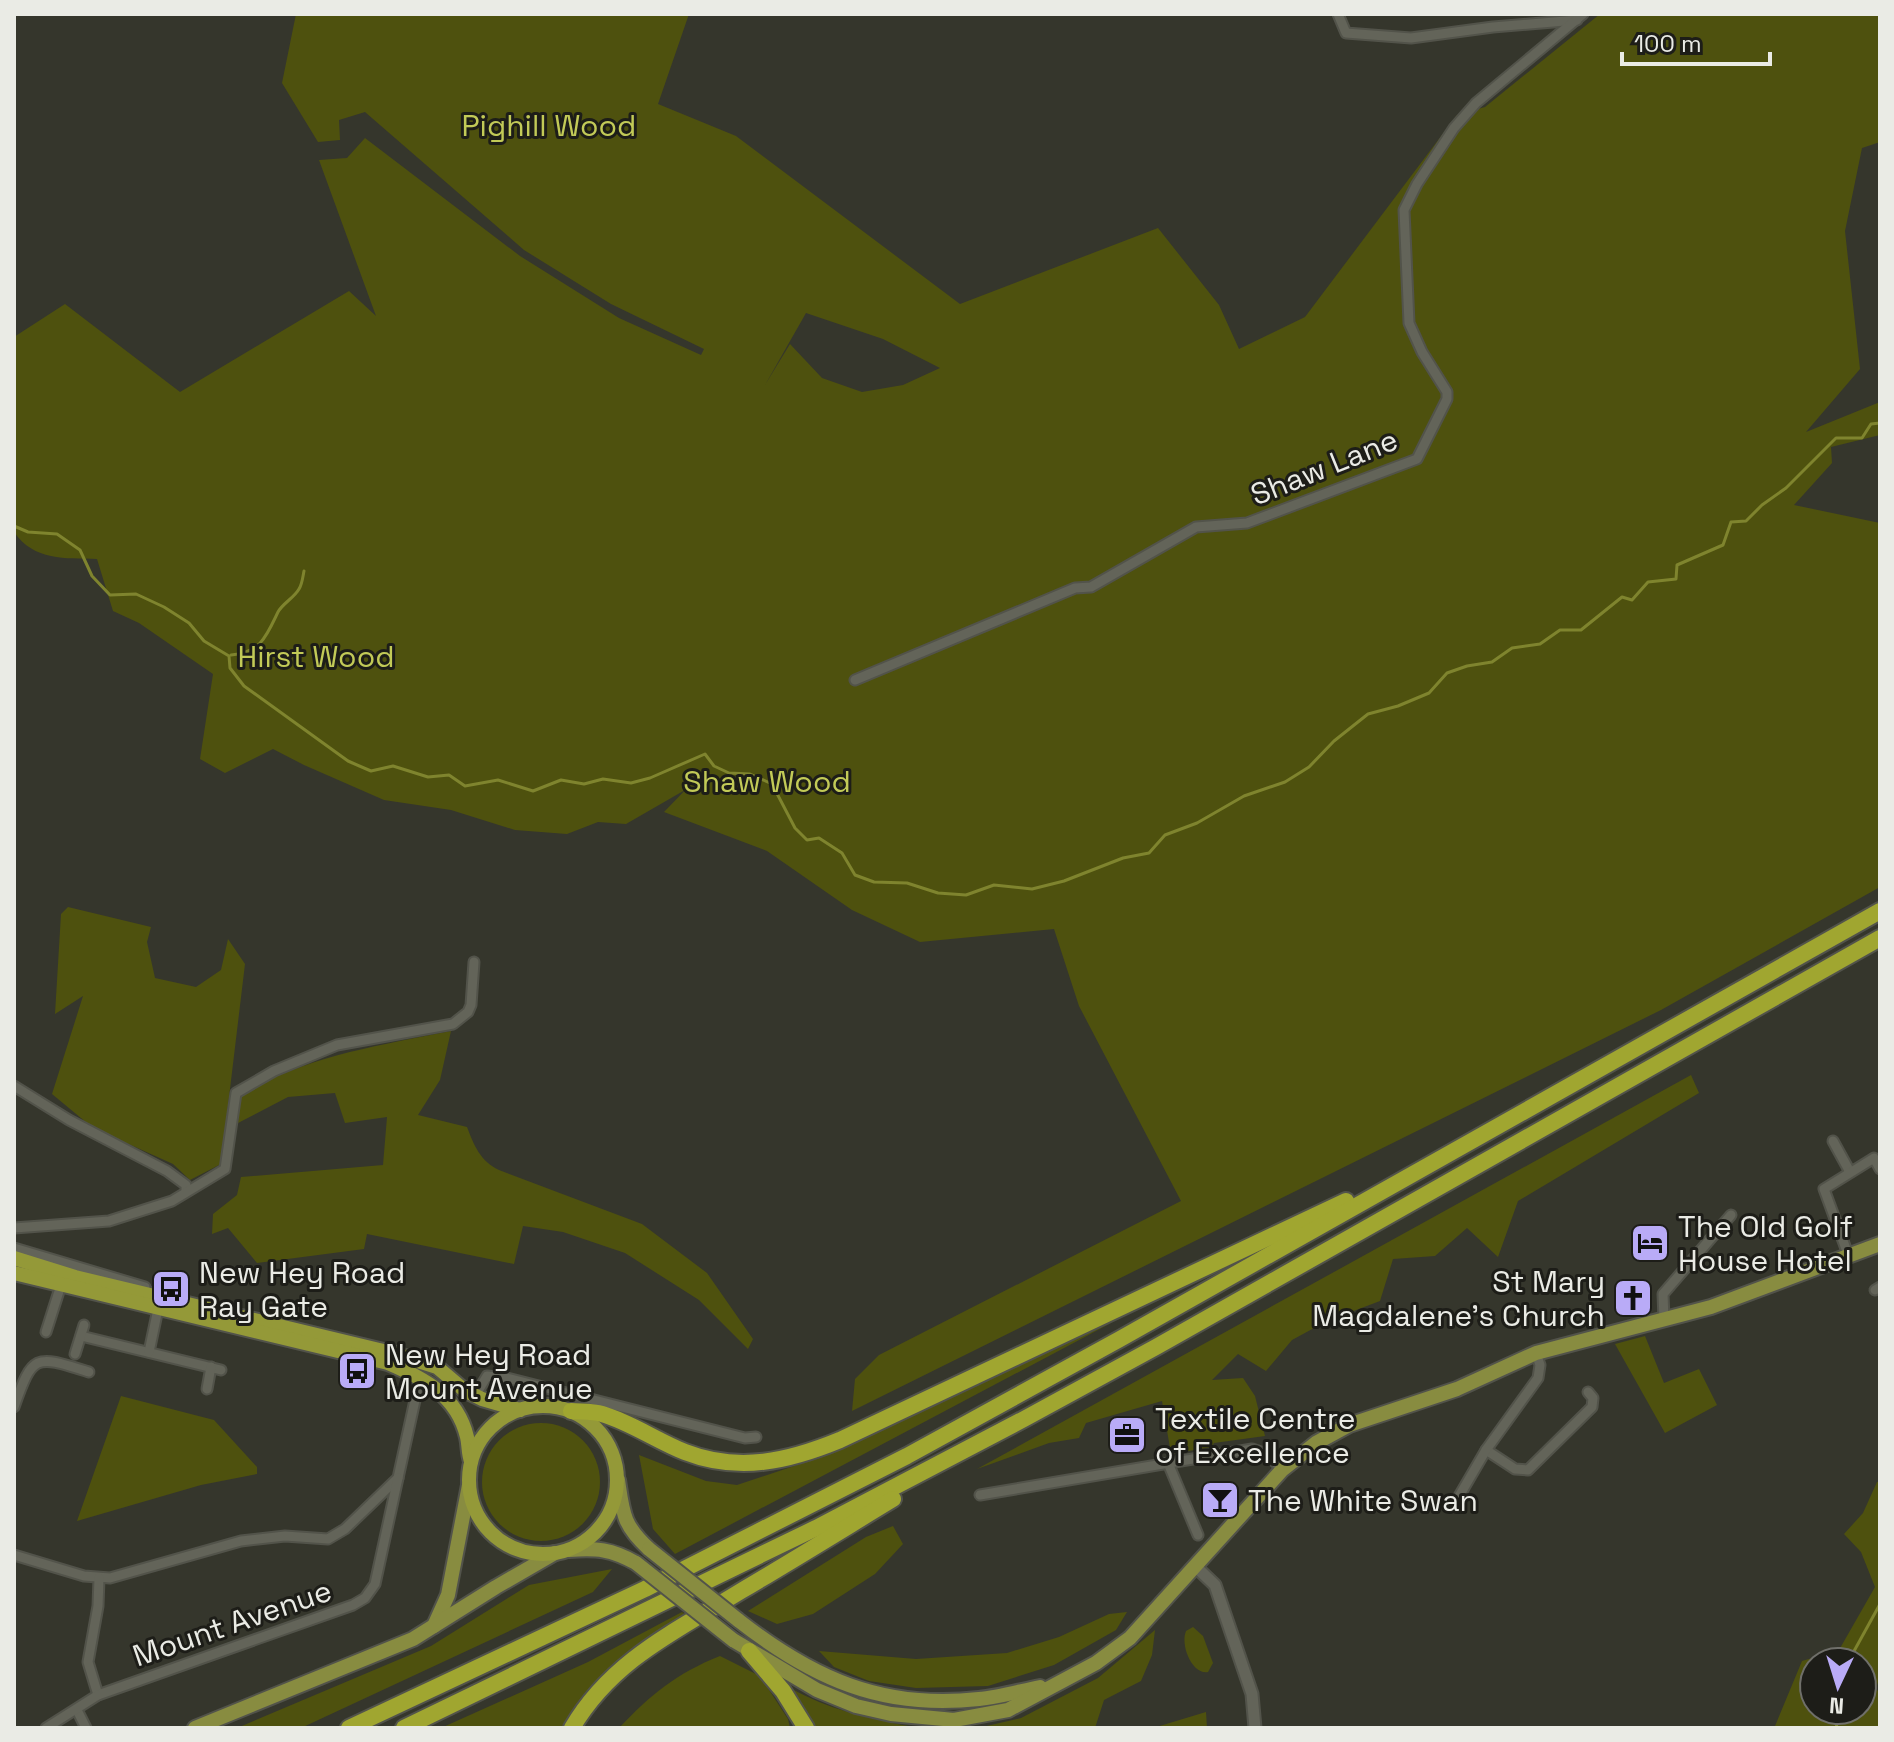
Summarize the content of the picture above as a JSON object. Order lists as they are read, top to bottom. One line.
{"streets":{"street":["Shaw Lane","Mount Avenue"]},"parks":["Pighill Wood","Hirst Wood","Shaw Wood"],"places":{"hotel":["The Old Golf House Hotel"],"bus stop":["New Hey Road Ray Gate","New Hey Road Mount Avenue"],"church":["St Mary Magdalene's Church"],"office":["Textile Centre of Excellence"],"bar":["The White Swan"]},"scale_bar":"100 m","north":"bottom"}
